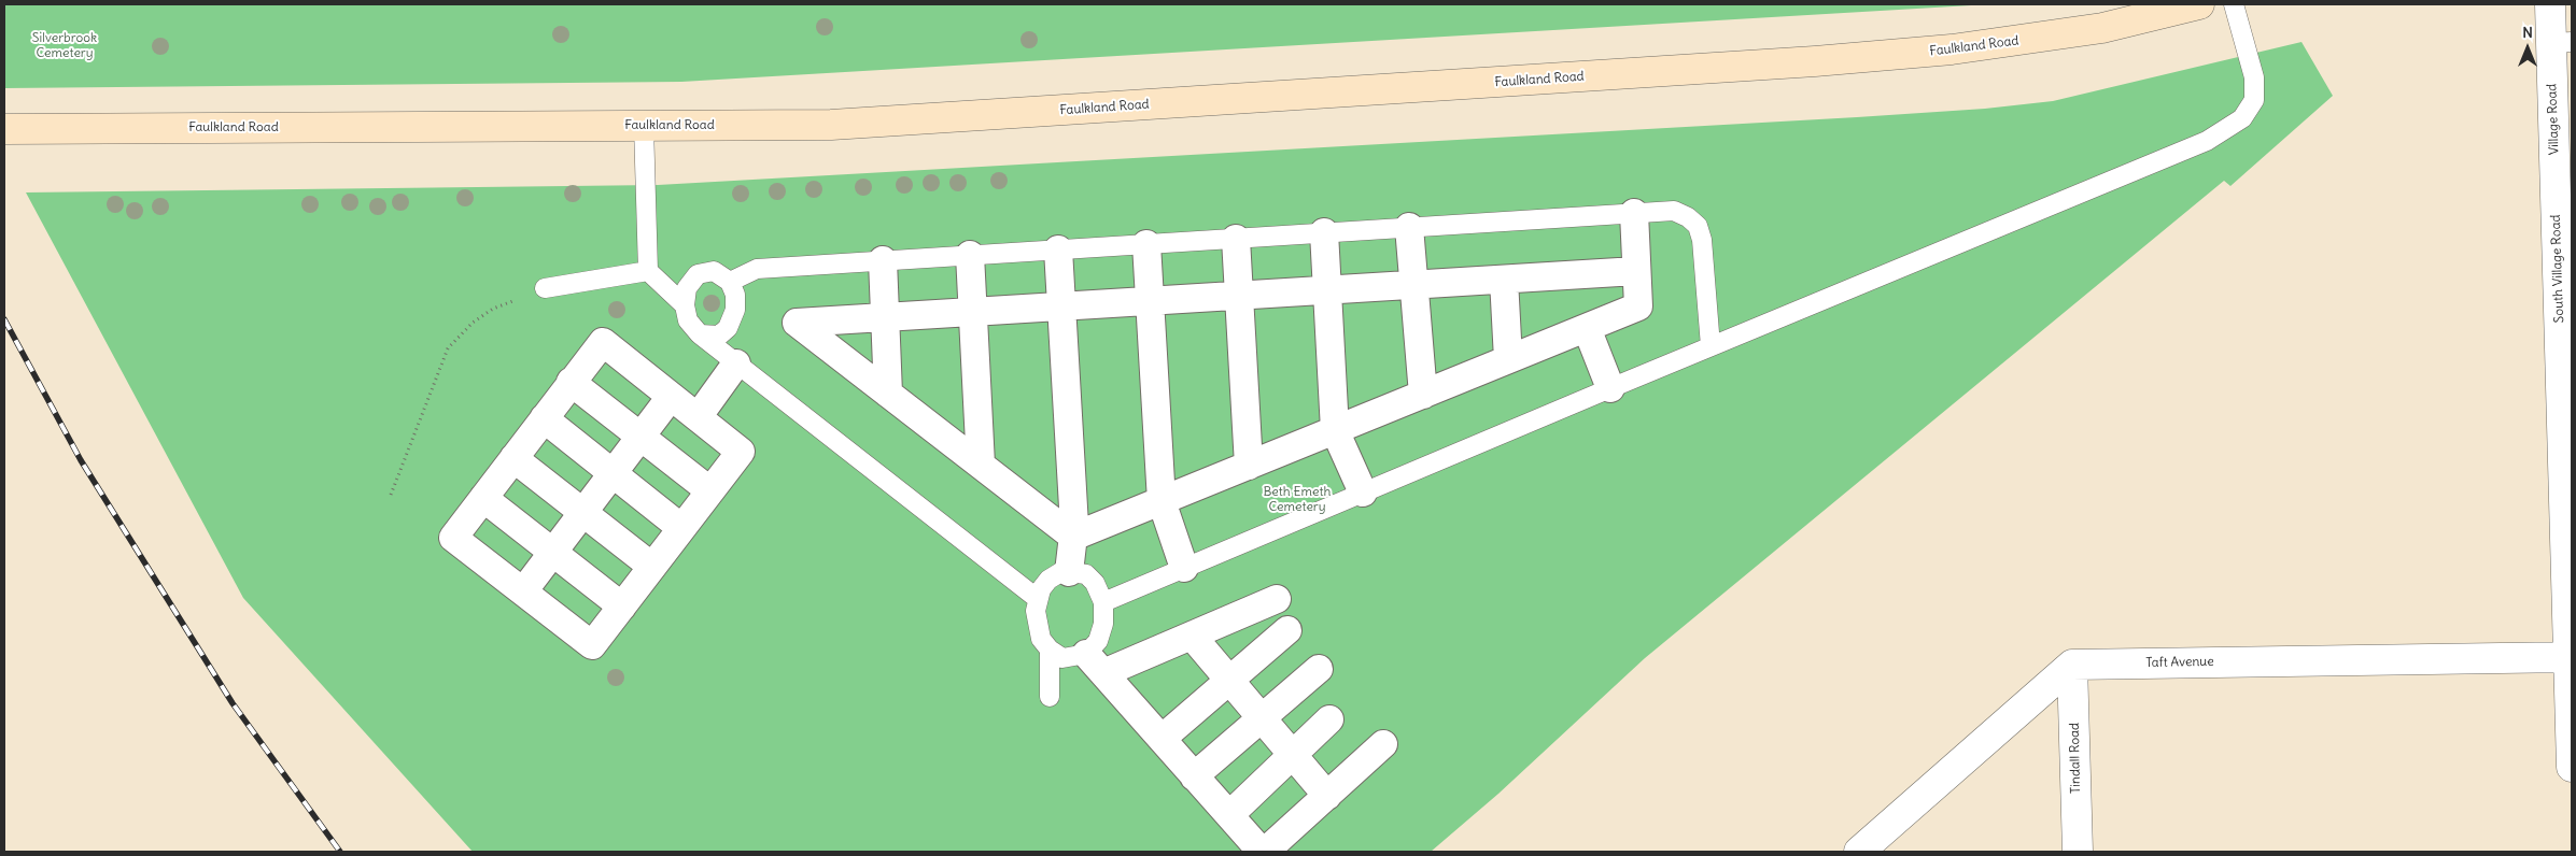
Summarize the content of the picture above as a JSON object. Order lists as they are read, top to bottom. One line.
{"streets":{"main road":["Faulkland Road"],"street":["Village Road","South Village Road","Taft Avenue","Tindall Road"]},"crossings":[["Village Road","South Village Road"],["South Village Road","Taft Avenue"],["Taft Avenue","Tindall Road"]],"parks":["Silverbrook Cemetery","Beth Emeth Cemetery"],"north":"top"}
